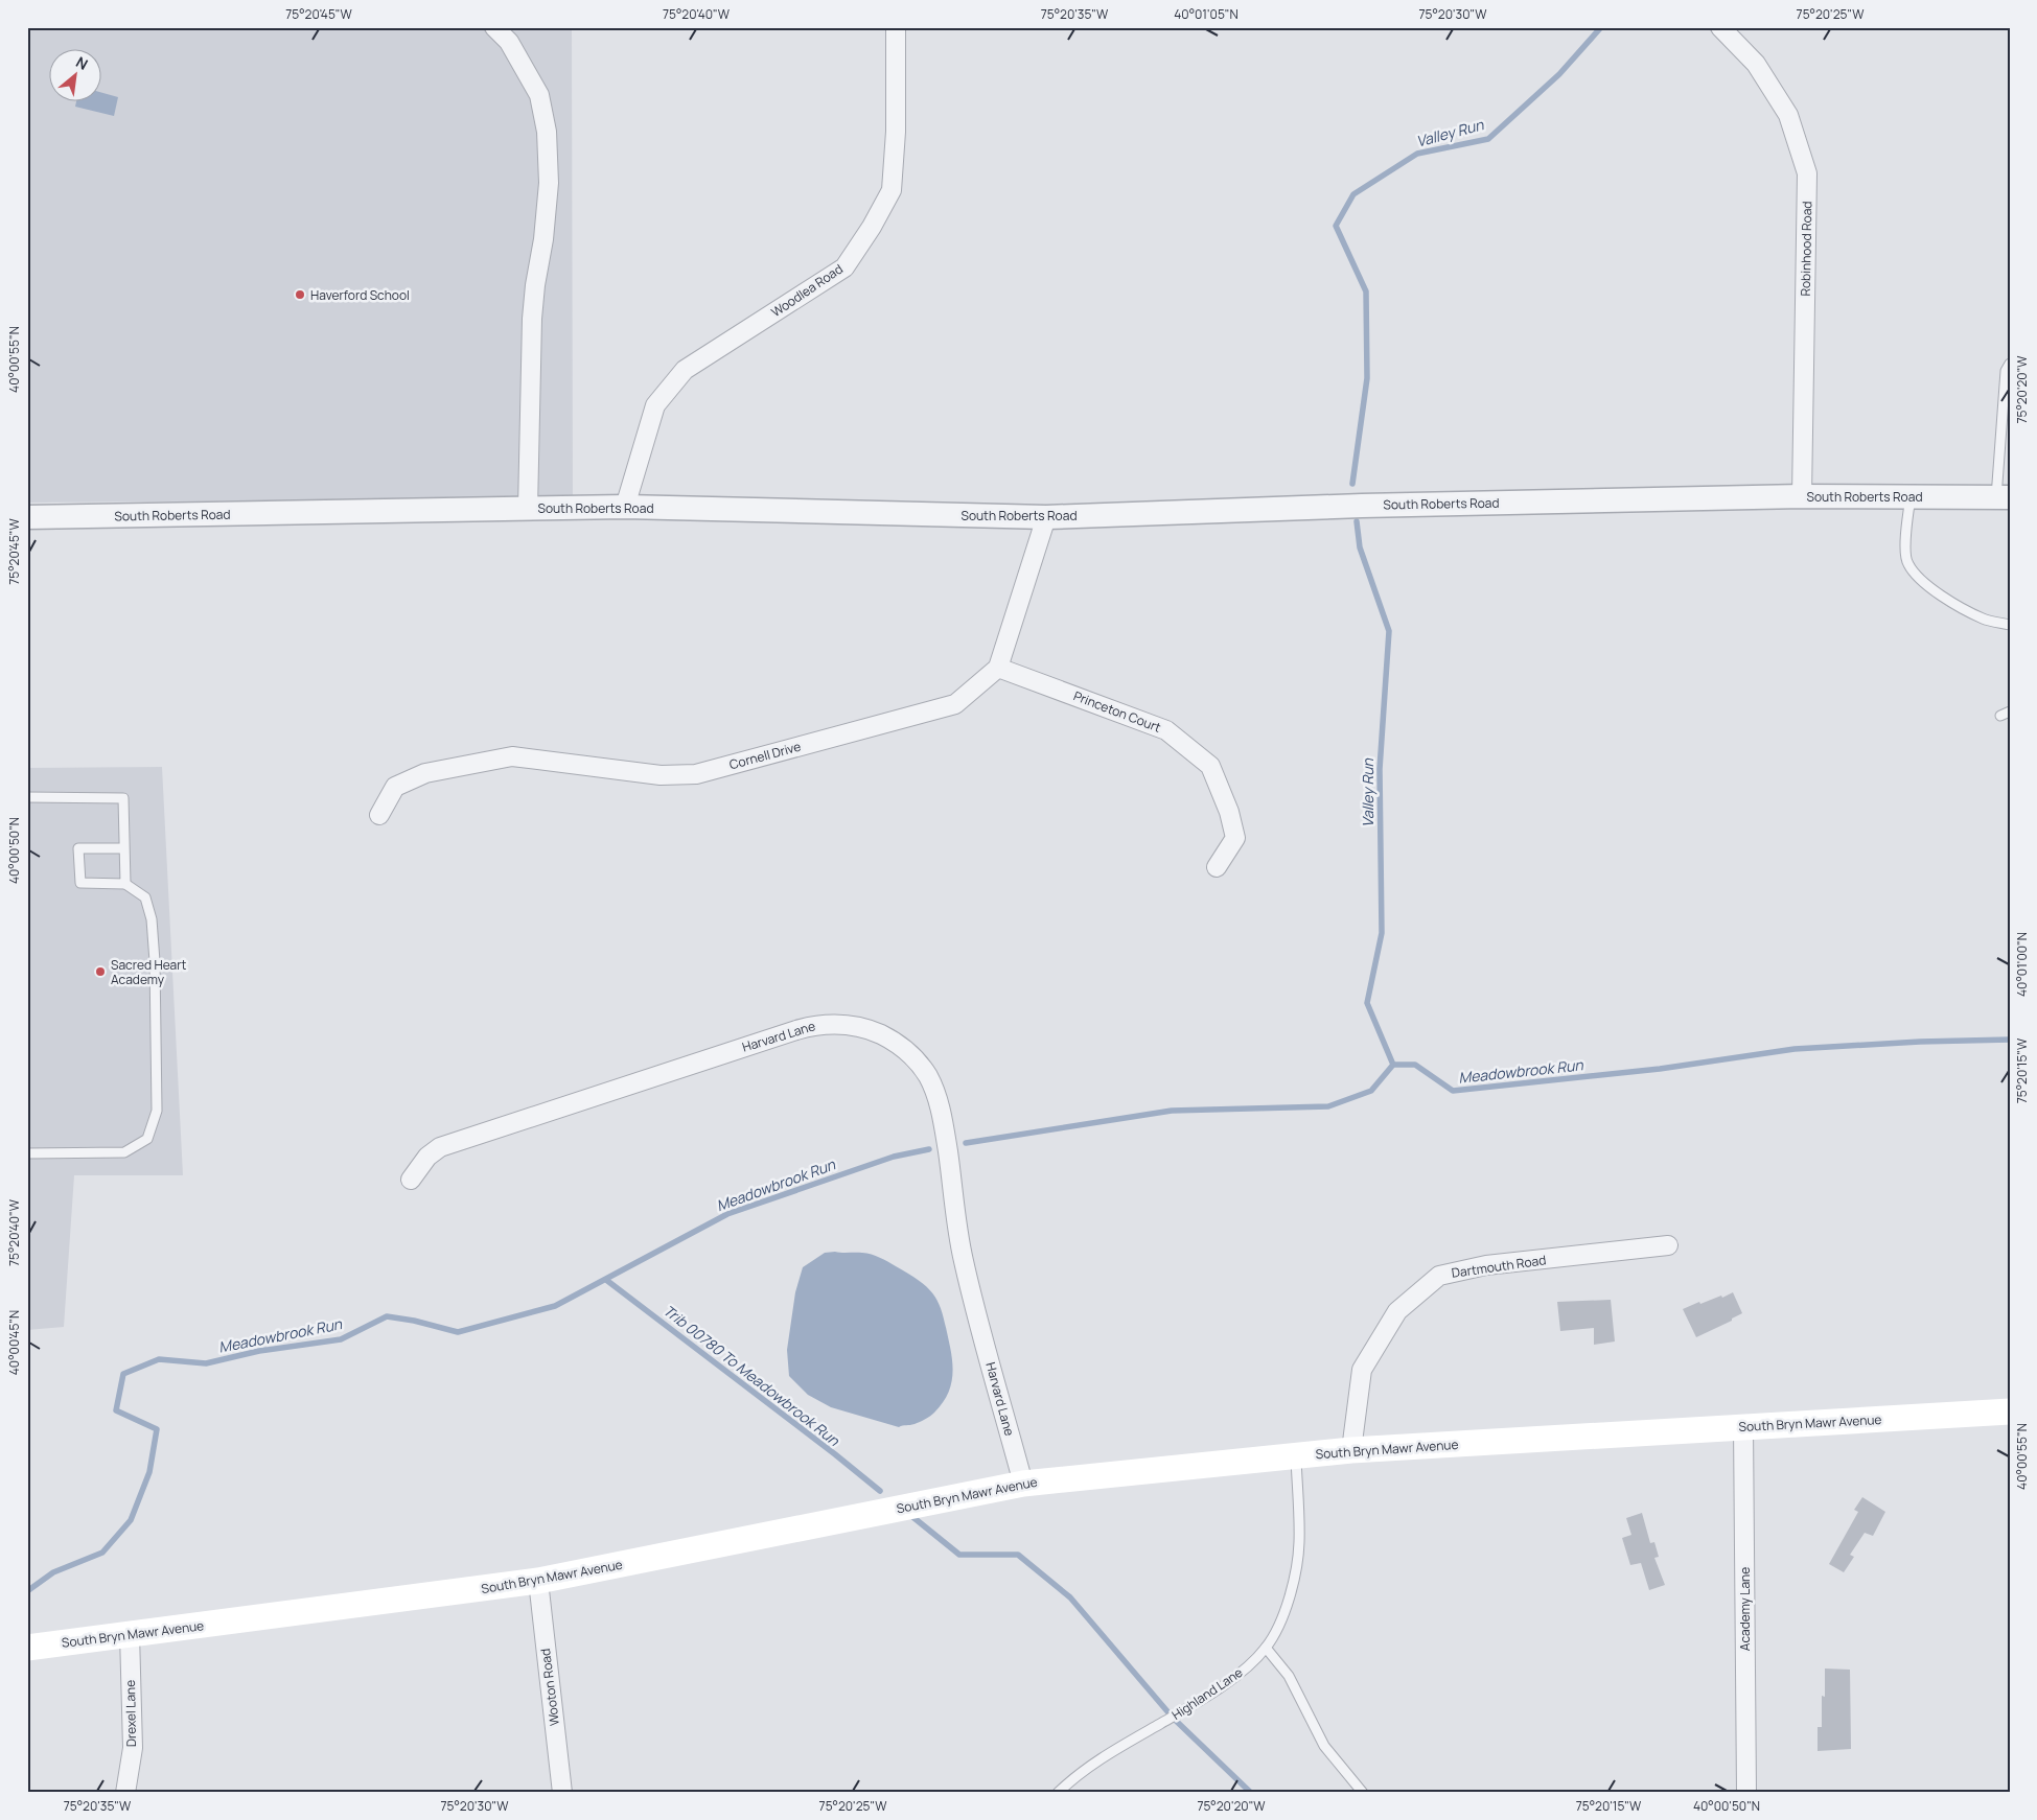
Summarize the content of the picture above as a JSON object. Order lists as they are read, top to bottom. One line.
{"streets":{"main road":["South Bryn Mawr Avenue"],"street":["Robinhood Road","Woodlea Road","South Roberts Road","Princeton Court","Cornell Drive","Harvard Lane","Dartmouth Road","Academy Lane","Wooton Road","Drexel Lane"],"lane":["Highland Lane"]},"crossings":[["Robinhood Road","South Roberts Road"],["Woodlea Road","South Roberts Road"],["Princeton Court","Cornell Drive"],["Harvard Lane","South Bryn Mawr Avenue"],["Dartmouth Road","South Bryn Mawr Avenue"],["South Bryn Mawr Avenue","Academy Lane"],["South Bryn Mawr Avenue","Wooton Road"],["South Bryn Mawr Avenue","Highland Lane"],["South Bryn Mawr Avenue","Drexel Lane"]],"water":["Valley Run","Meadowbrook Run","Trib 00780 To Meadowbrook Run"],"places":["Haverford School","Sacred Heart Academy"],"north":"top right","coordinates":["75°20'45\"W","75°20'40\"W","75°20'35\"W","40°01'05\"N","75°20'30\"W","75°20'25\"W","40°00'55\"N","75°20'20\"W","40°00'50\"N","40°01'00\"N","75°20'15\"W","40°00'45\"N"]}
